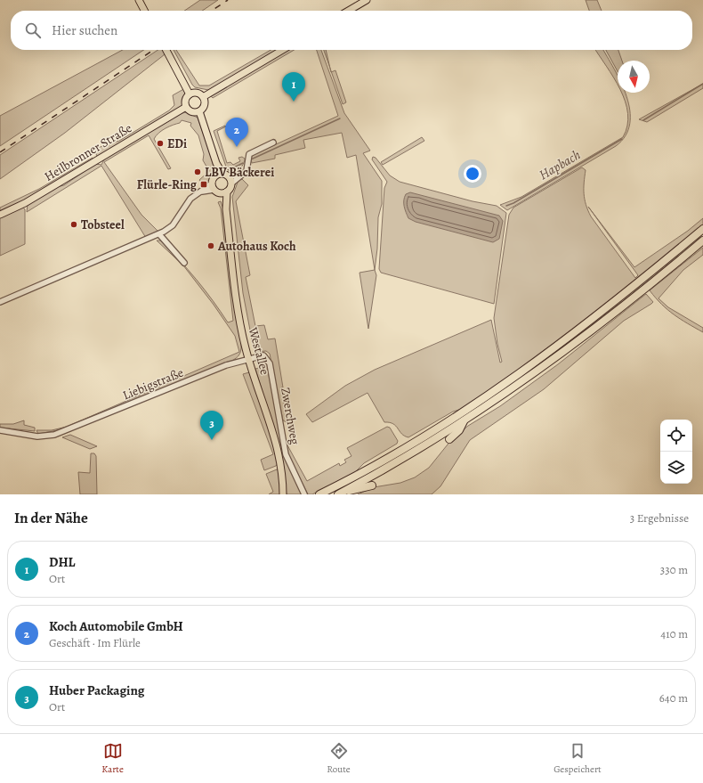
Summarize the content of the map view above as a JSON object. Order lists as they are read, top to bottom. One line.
{"streets":{"main road":["Heilbronner Straße","Westallee"],"street":["Liebigstraße","Zwerchweg"]},"crossings":[["Westallee","Liebigstraße"],["Westallee","Zwerchweg"],["Liebigstraße","Zwerchweg"]],"water":["Hapbach"],"places":{"other":["EDi","LBV Bäckerei","Tobsteel","Autohaus Koch"],"transit":["Flürle-Ring"]},"north":"bottom","page":{"search":"Hier suchen","pins":["1","2","3"],"heading":["In der Nähe","3 Ergebnisse"],"list":[{"mark":"1","name":"DHL","note":"Ort","value":"330 m"},{"mark":"2","name":"Koch Automobile GmbH","note":"Geschäft · Im Flürle","value":"410 m"},{"mark":"3","name":"Huber Packaging","note":"Ort","value":"640 m"}],"nav":["Karte","Route","Gespeichert"]}}
